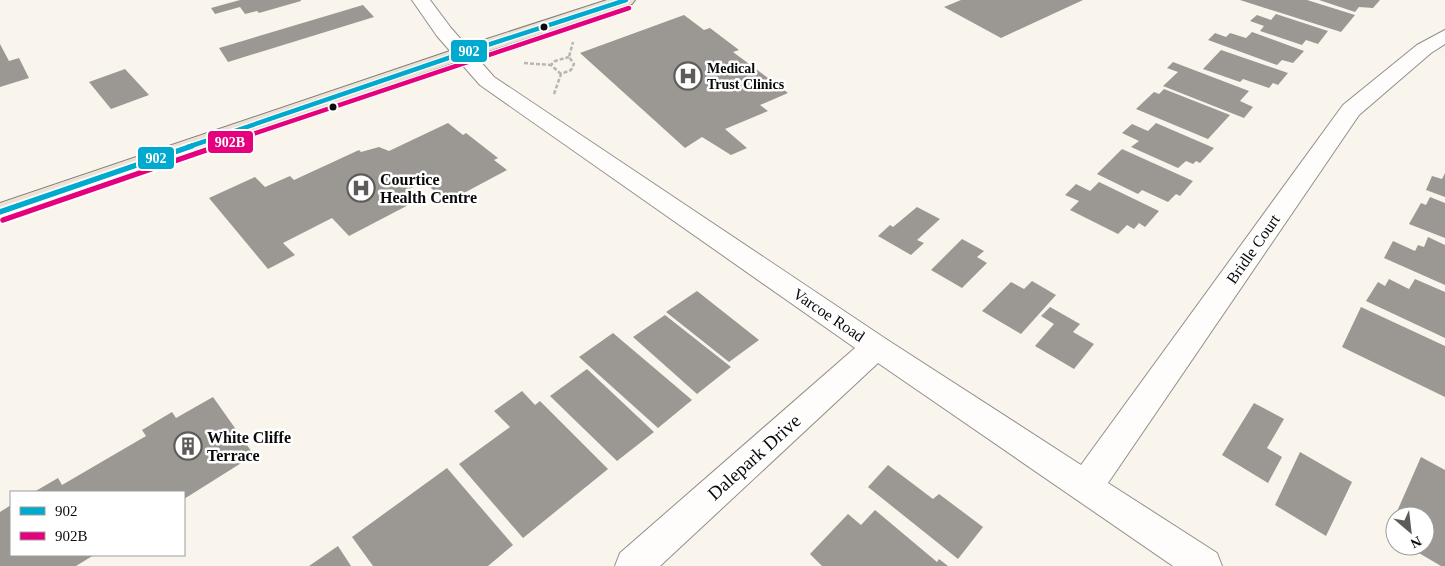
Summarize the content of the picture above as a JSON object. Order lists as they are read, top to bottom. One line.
{"streets":{"street":["Bridle Court","Varcoe Road","Dalepark Drive"]},"crossings":[["Bridle Court","Varcoe Road"],["Varcoe Road","Dalepark Drive"]],"places":{"hospital":["Medical Trust Clinics","Courtice Health Centre"],"building":["White Cliffe Terrace"]},"lines":["transit line 902","transit line 902B"],"legend":["902","902B"],"north":"bottom right"}
